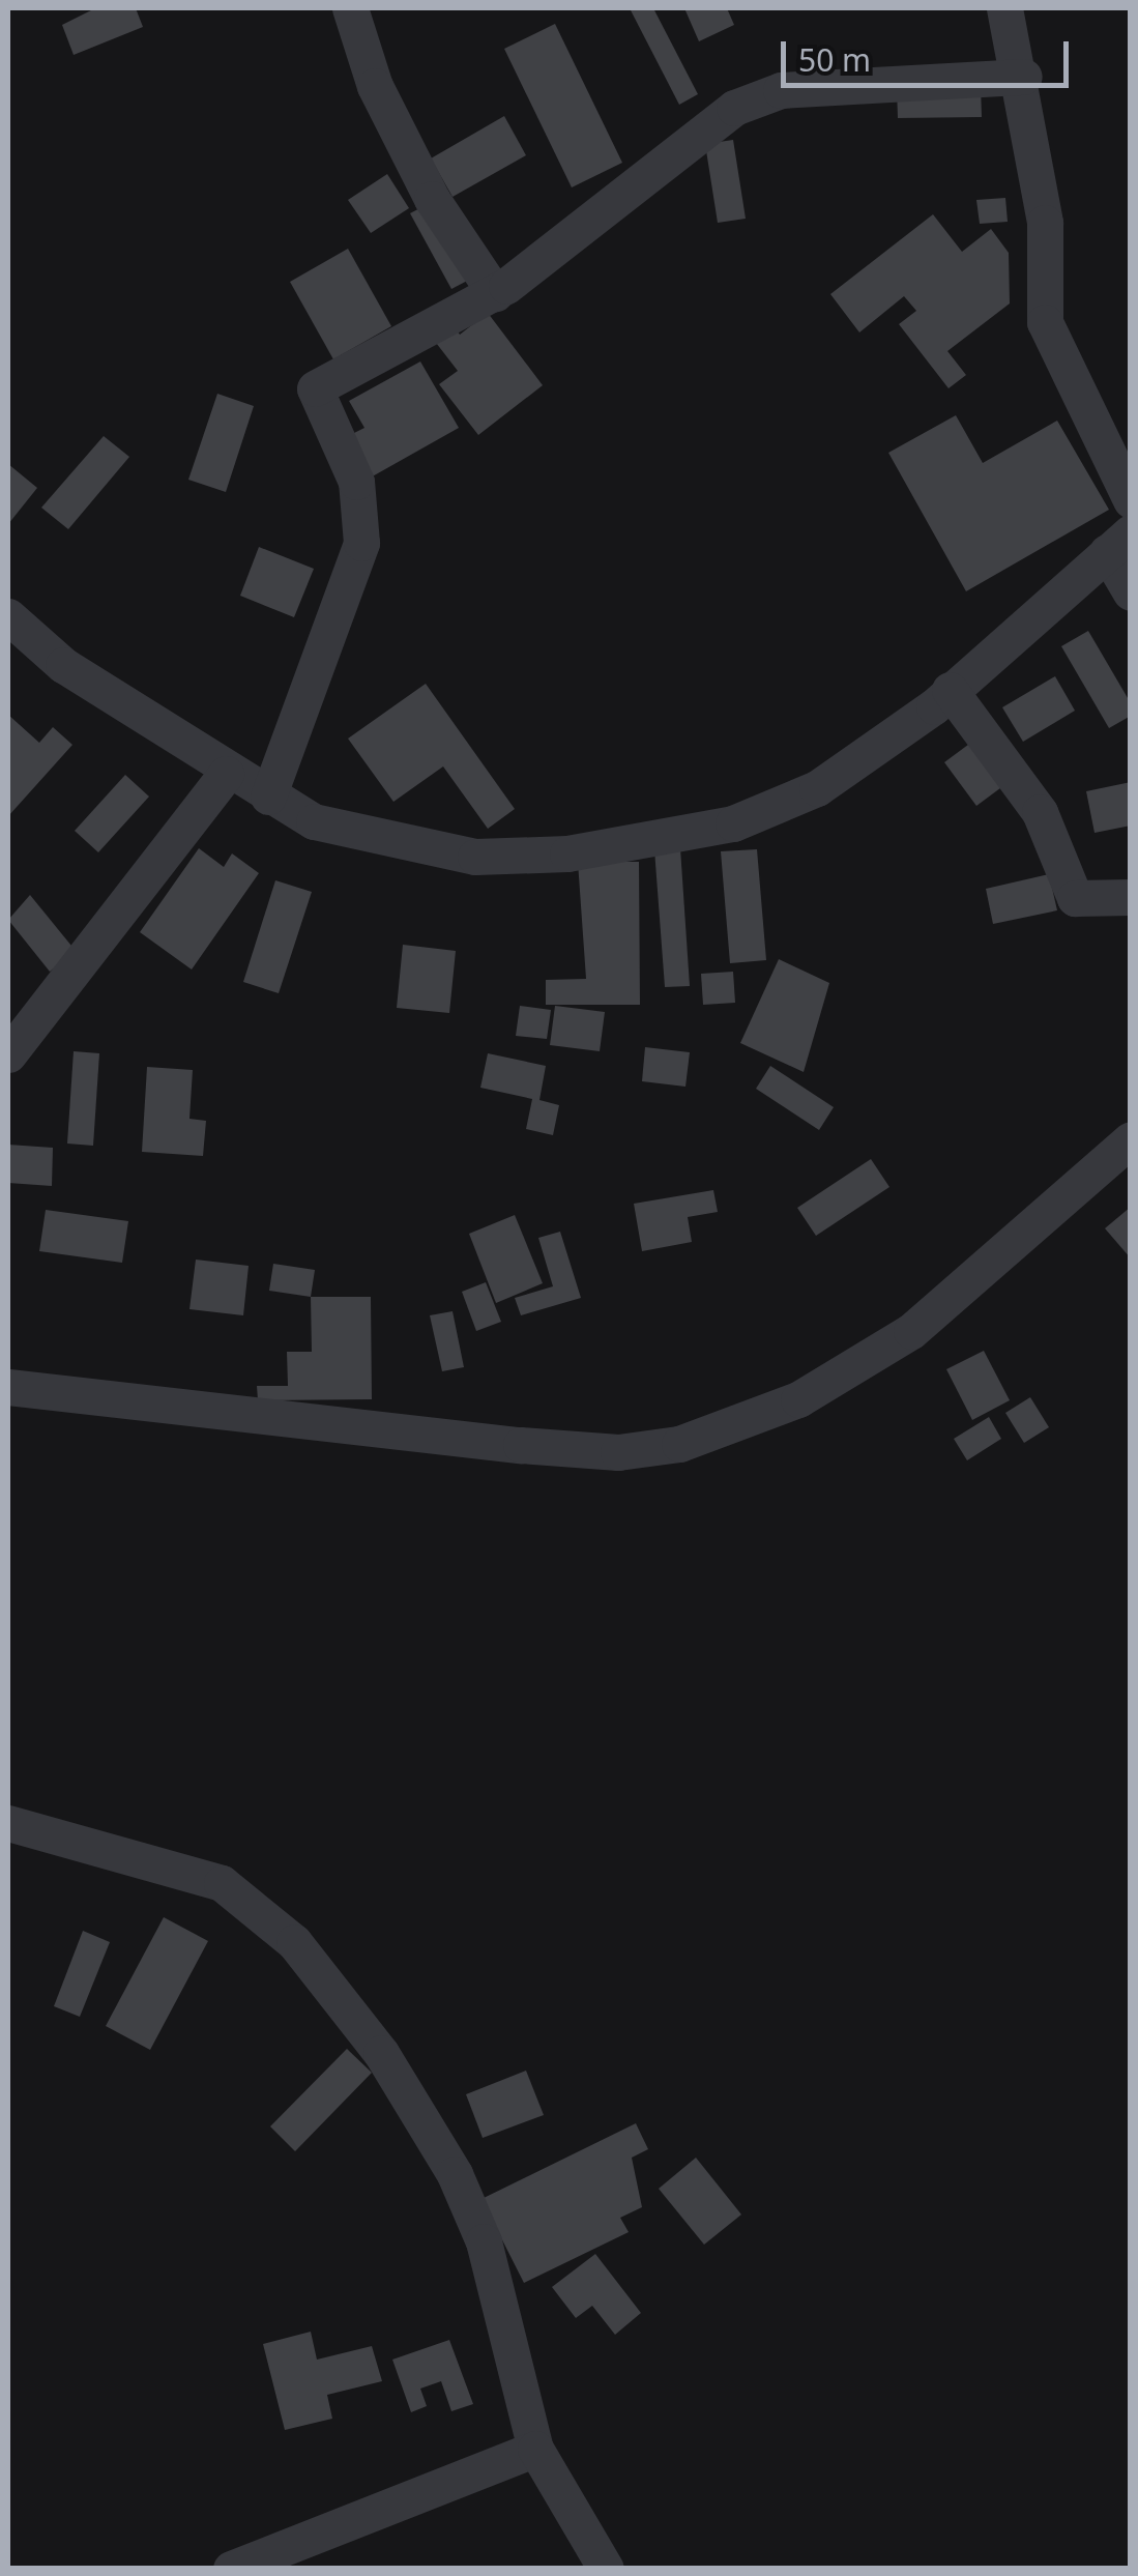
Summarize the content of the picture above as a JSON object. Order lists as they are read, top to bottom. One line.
{"scale_bar":"50 m"}
